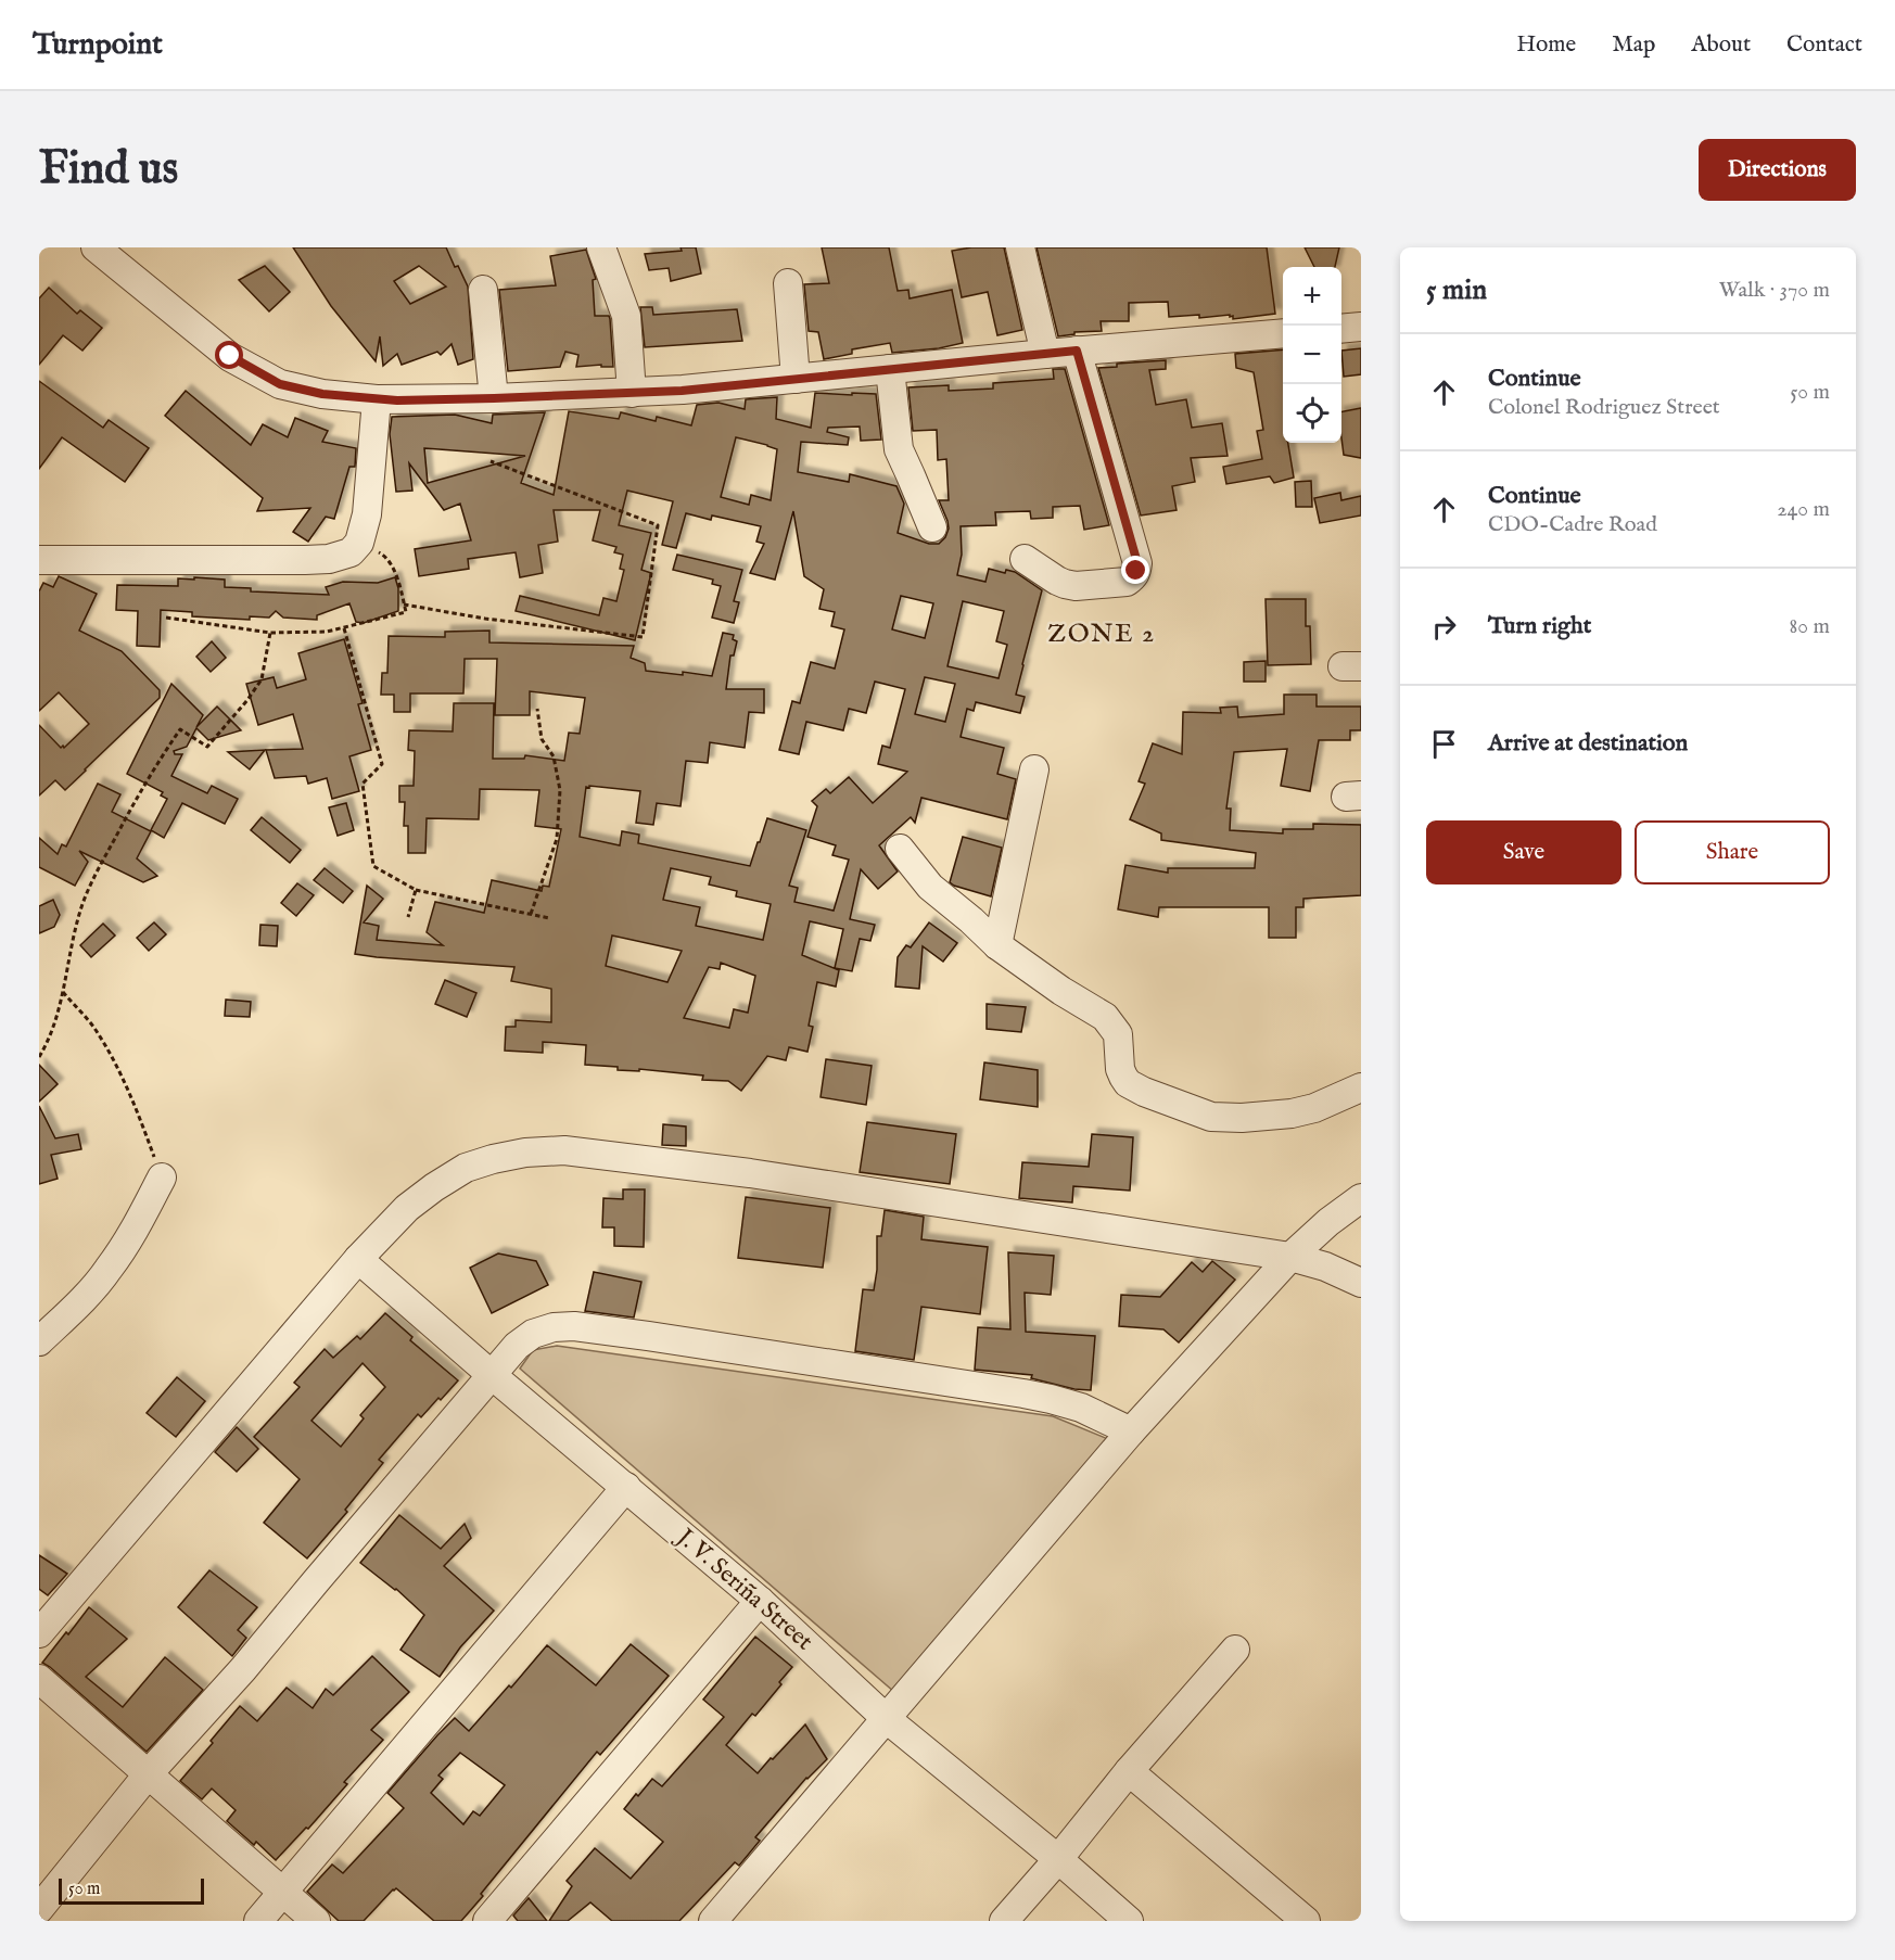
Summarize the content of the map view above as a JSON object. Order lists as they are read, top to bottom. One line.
{"streets":{"street":["J. V. Seriña Street"]},"districts":["ZONE 2"],"scale_bar":"50 m","page":{"header":"Turnpoint","nav":["Home","Map","About","Contact"],"buttons":["Directions",["Save","Share"]],"title":"Find us","heading":["5 min","Walk · 370 m"],"map_buttons":["+","−"],"list":[["Continue","Colonel Rodriguez Street","50 m"],["Continue","CDO-Cadre Road","240 m"],["Turn right","80 m"],"Arrive at destination"],"scale":"50 m"}}
